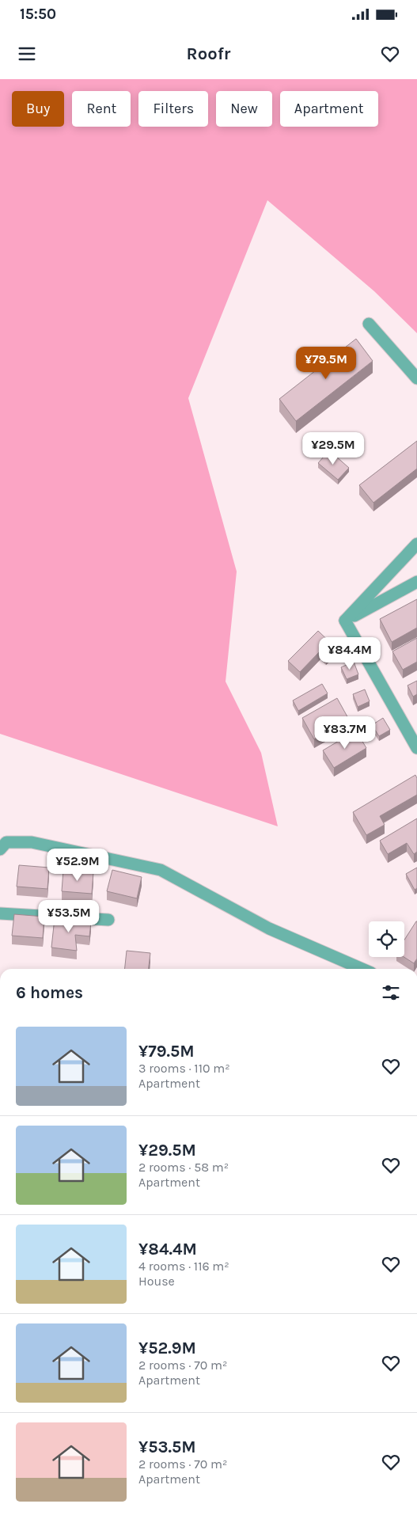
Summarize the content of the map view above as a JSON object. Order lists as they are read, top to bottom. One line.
{"page":{"status":"15:50","header":"Roofr","chip":["Buy","Rent","Filters","New","Apartment"],"price":["¥79.5M","¥29.5M","¥84.4M","¥83.7M","¥52.9M","¥53.5M"],"heading":"6 homes","list":[{"name":"¥79.5M","note":"3 rooms · 110 m² · Apartment"},{"name":"¥29.5M","note":"2 rooms · 58 m² · Apartment"},{"name":"¥84.4M","note":"4 rooms · 116 m² · House"},{"name":"¥52.9M","note":"2 rooms · 70 m² · Apartment"},{"name":"¥53.5M","note":"2 rooms · 70 m² · Apartment"}]}}
